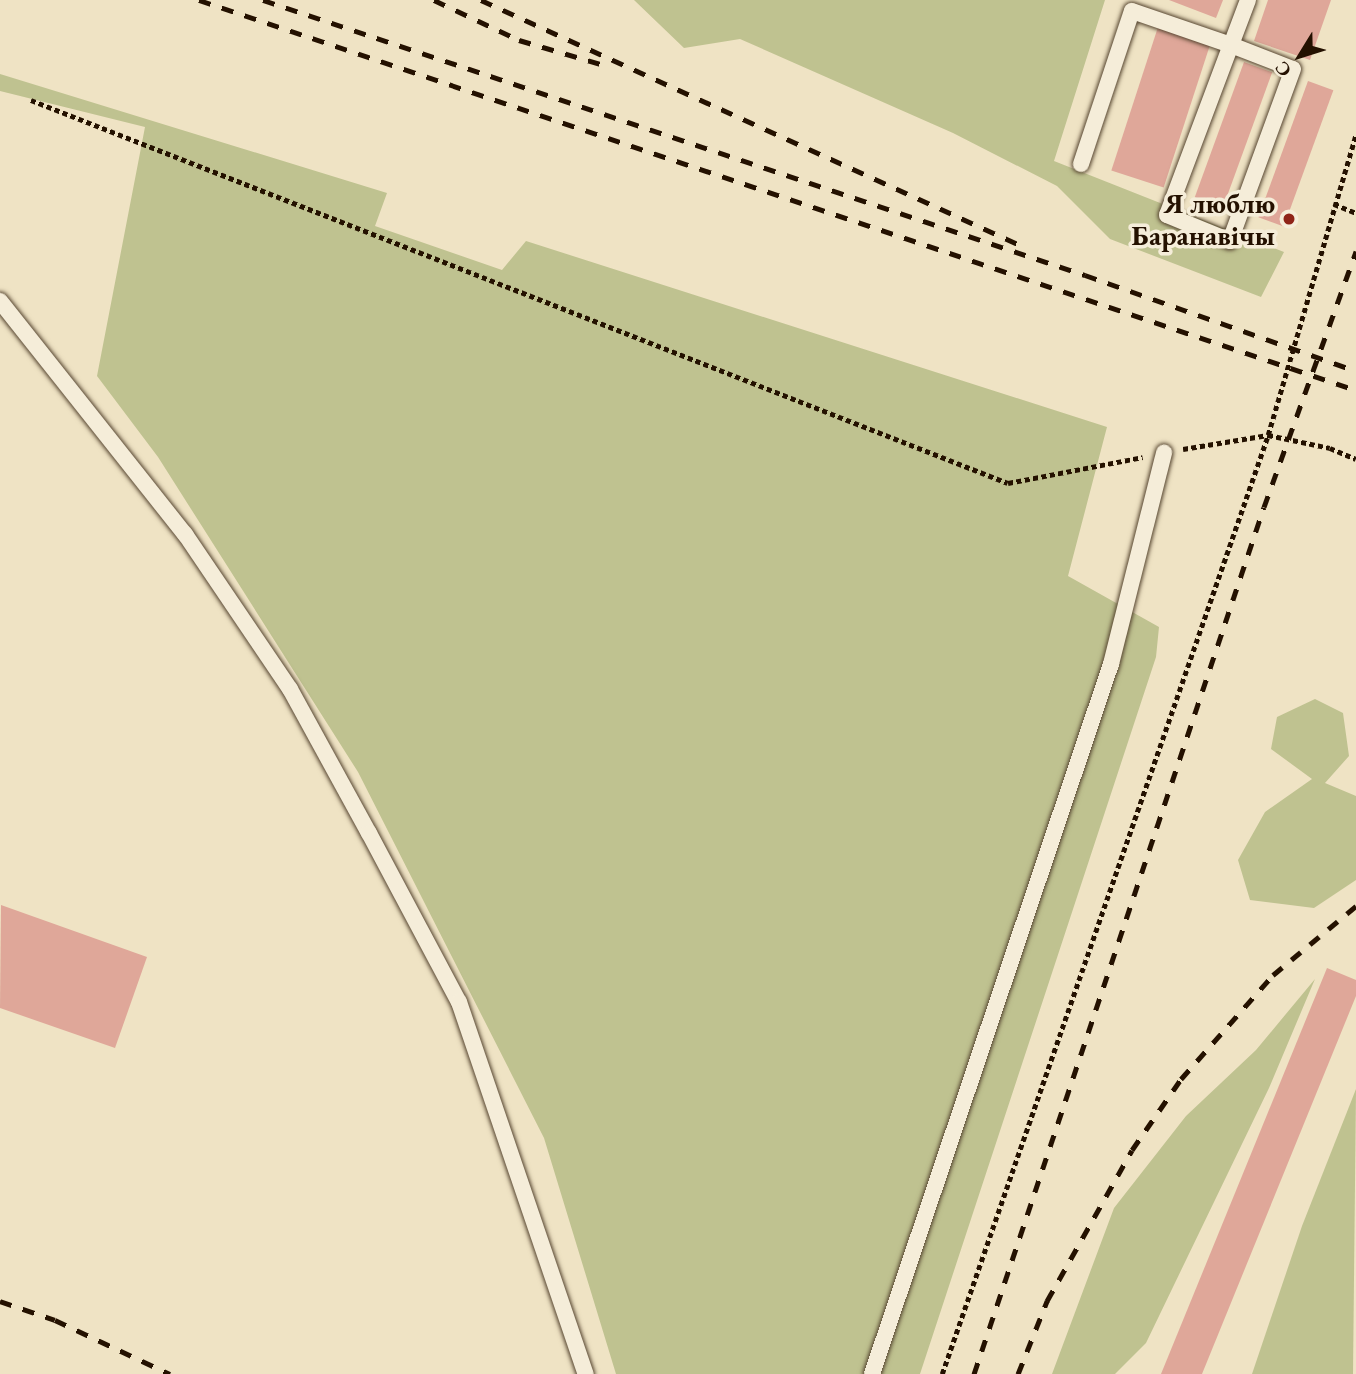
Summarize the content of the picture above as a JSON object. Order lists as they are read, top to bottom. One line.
{"places":["Я люблю Баранавічы"],"north":"bottom left"}
